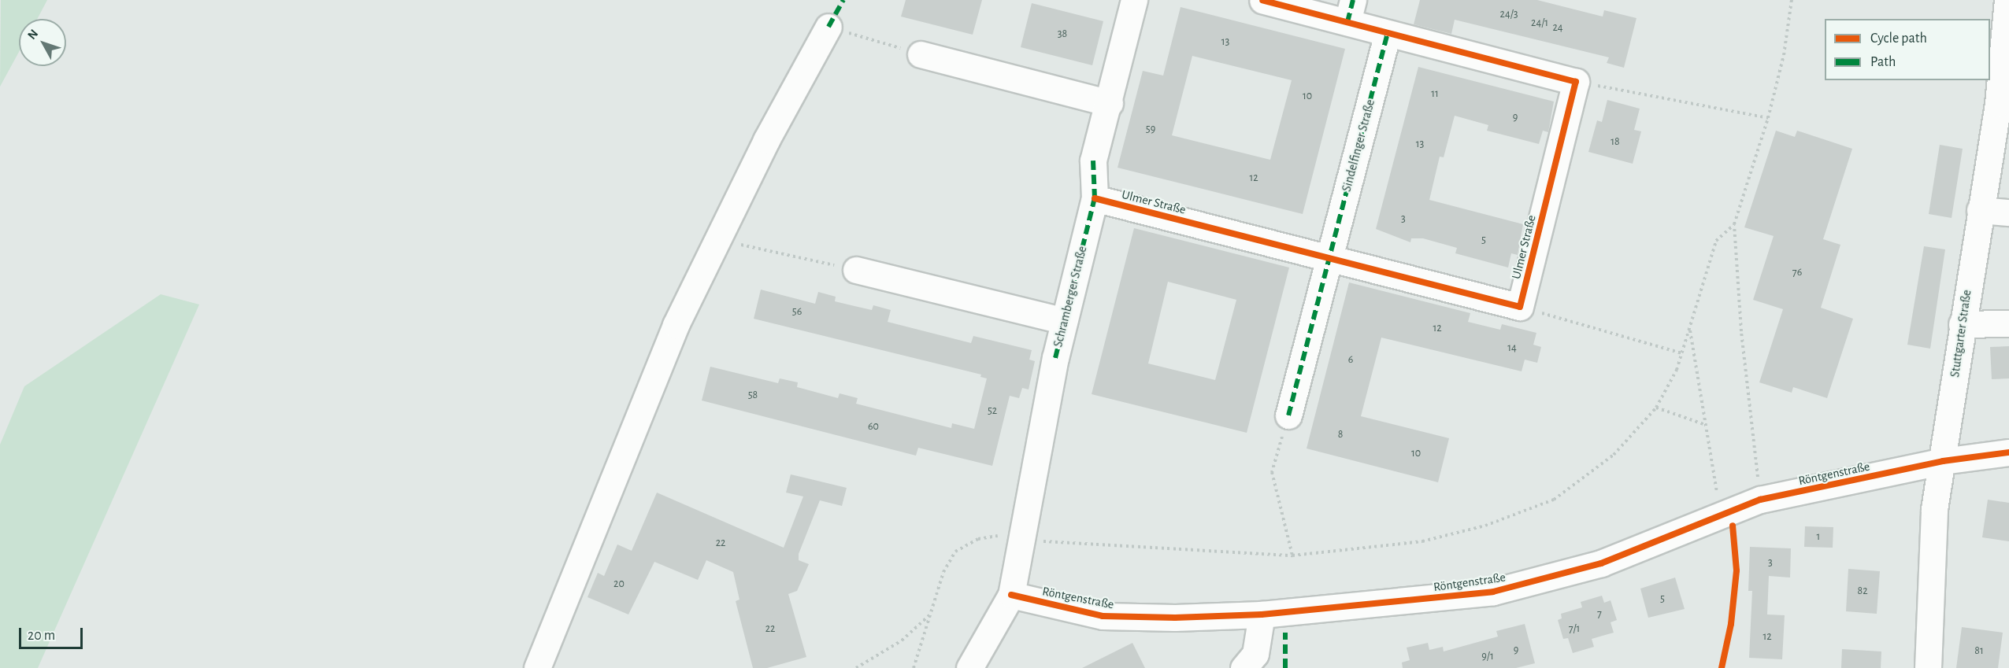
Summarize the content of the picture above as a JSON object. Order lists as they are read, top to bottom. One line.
{"streets":{"street":["Sindelfinger Straße","Ulmer Straße","Schramberger Straße","Stuttgarter Straße","Röntgenstraße"]},"crossings":[["Sindelfinger Straße","Ulmer Straße"],["Ulmer Straße","Schramberger Straße"],["Schramberger Straße","Röntgenstraße"],["Stuttgarter Straße","Röntgenstraße"]],"house_numbers":["24/3","24/1","24","38","13","11","10","9","59","18","13","12","3","5","76","56","12","14","6","58","52","60","8","10","1","22","3","20","82","5","7","22","7/1","12","9","81","9/1"],"legend":["Cycle path","Path"],"scale_bar":"20 m","north":"top left"}
